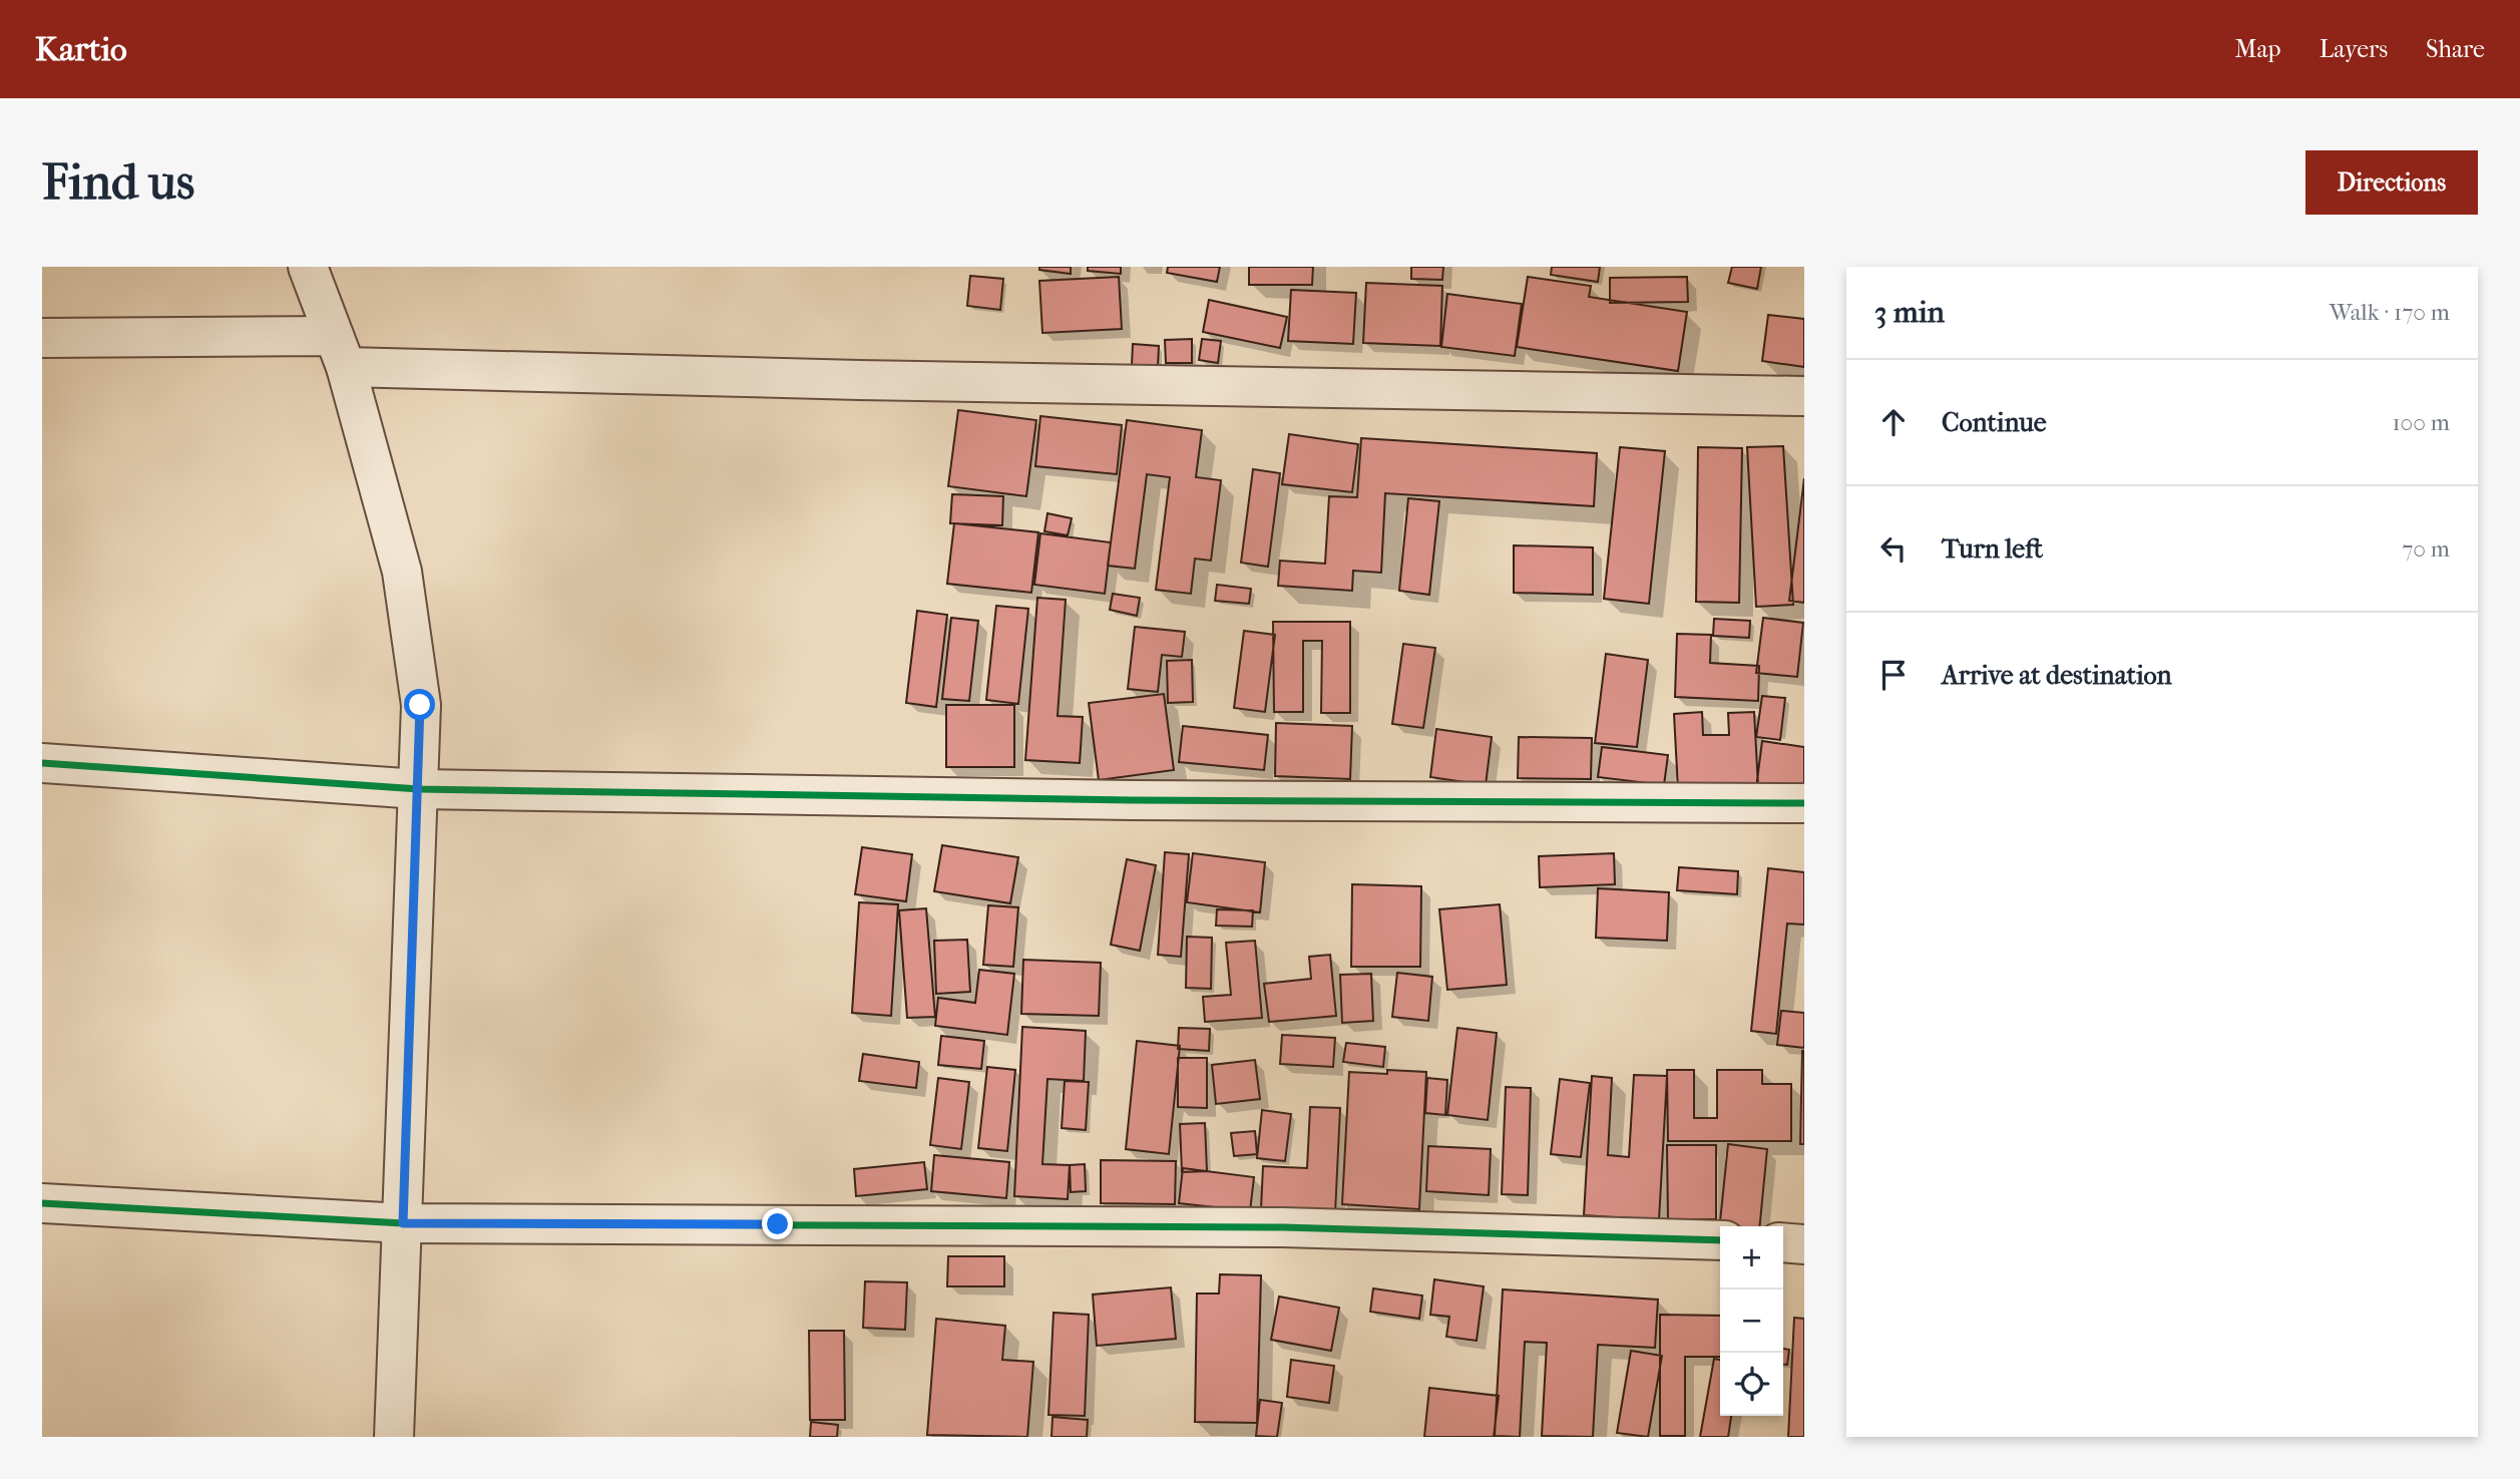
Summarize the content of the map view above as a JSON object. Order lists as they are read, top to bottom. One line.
{"page":{"header":"Kartio","nav":["Map","Layers","Share"],"buttons":"Directions","title":"Find us","heading":["3 min","Walk · 170 m"],"list":[["Continue","100 m"],["Turn left","70 m"],"Arrive at destination"],"map_buttons":["+","−"]}}
